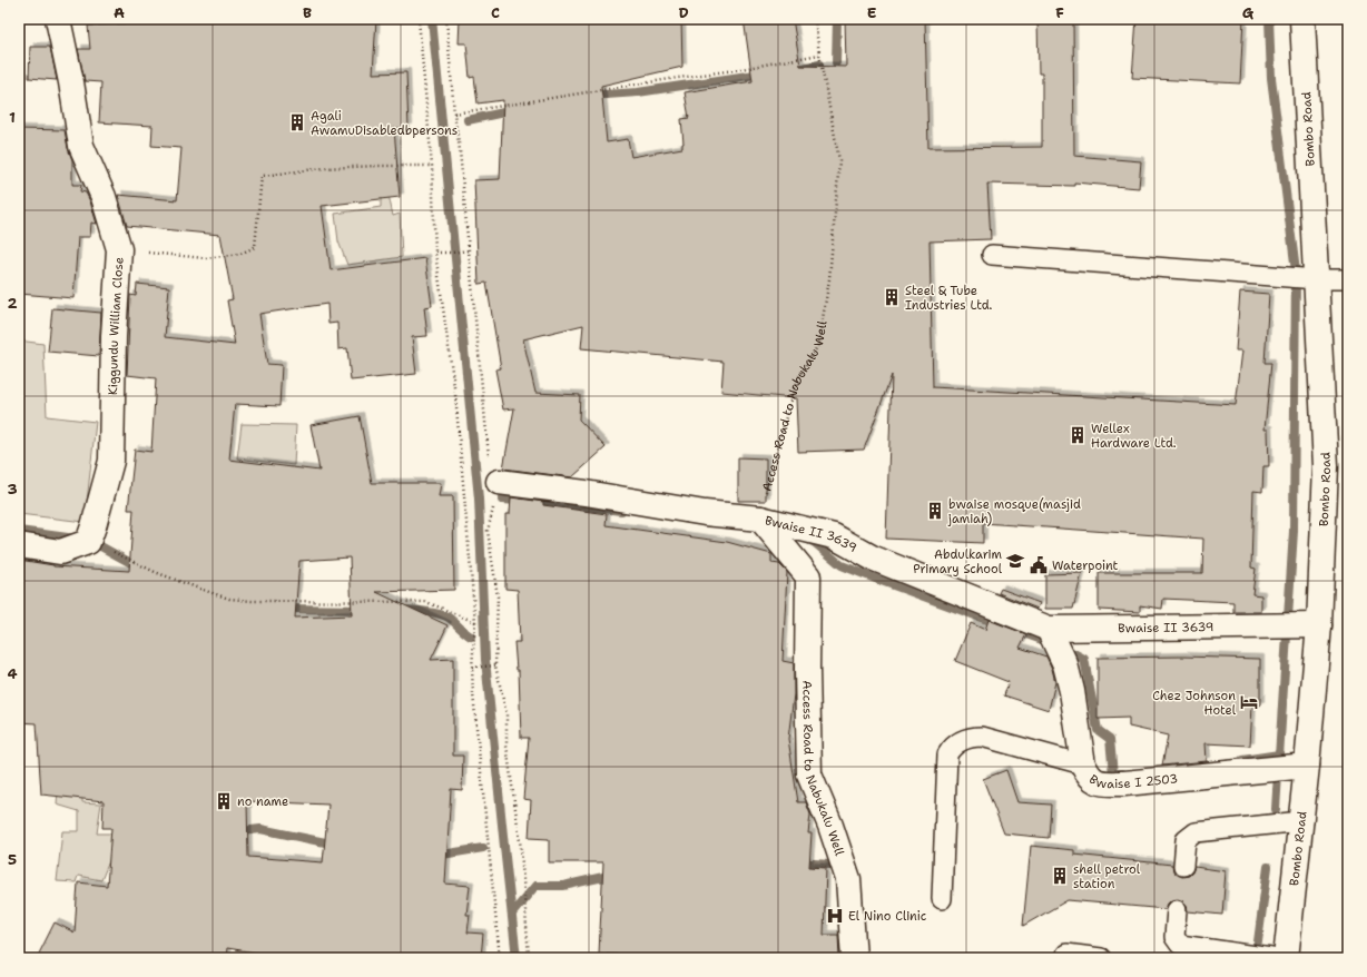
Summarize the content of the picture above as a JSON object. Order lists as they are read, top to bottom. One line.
{"streets":{"street":["Bombo Road","Kiggundu William Close","Access Road to Nabukalu Well","Bwaise II 3639","Bwaise I 2503"]},"crossings":[["Bombo Road","Bwaise II 3639"],["Bombo Road","Bwaise I 2503"],["Access Road to Nabukalu Well","Bwaise II 3639"],["Bwaise II 3639","Bwaise I 2503"]],"places":{"building":["Agali AwamuDisabledbpersons","Steel & Tube Industries Ltd.","Wellex Hardware Ltd.","bwaise mosque(masjid jamiah)","no name","shell petrol station"],"school or university":["Abdulkarim Primary School"],"public building":["Waterpoint"],"hotel":["Chez Johnson Hotel"],"hospital":["El Nino Clinic"]},"grid":{"columns":["A","B","C","D","E","F","G"],"rows":["1","2","3","4","5"]}}
